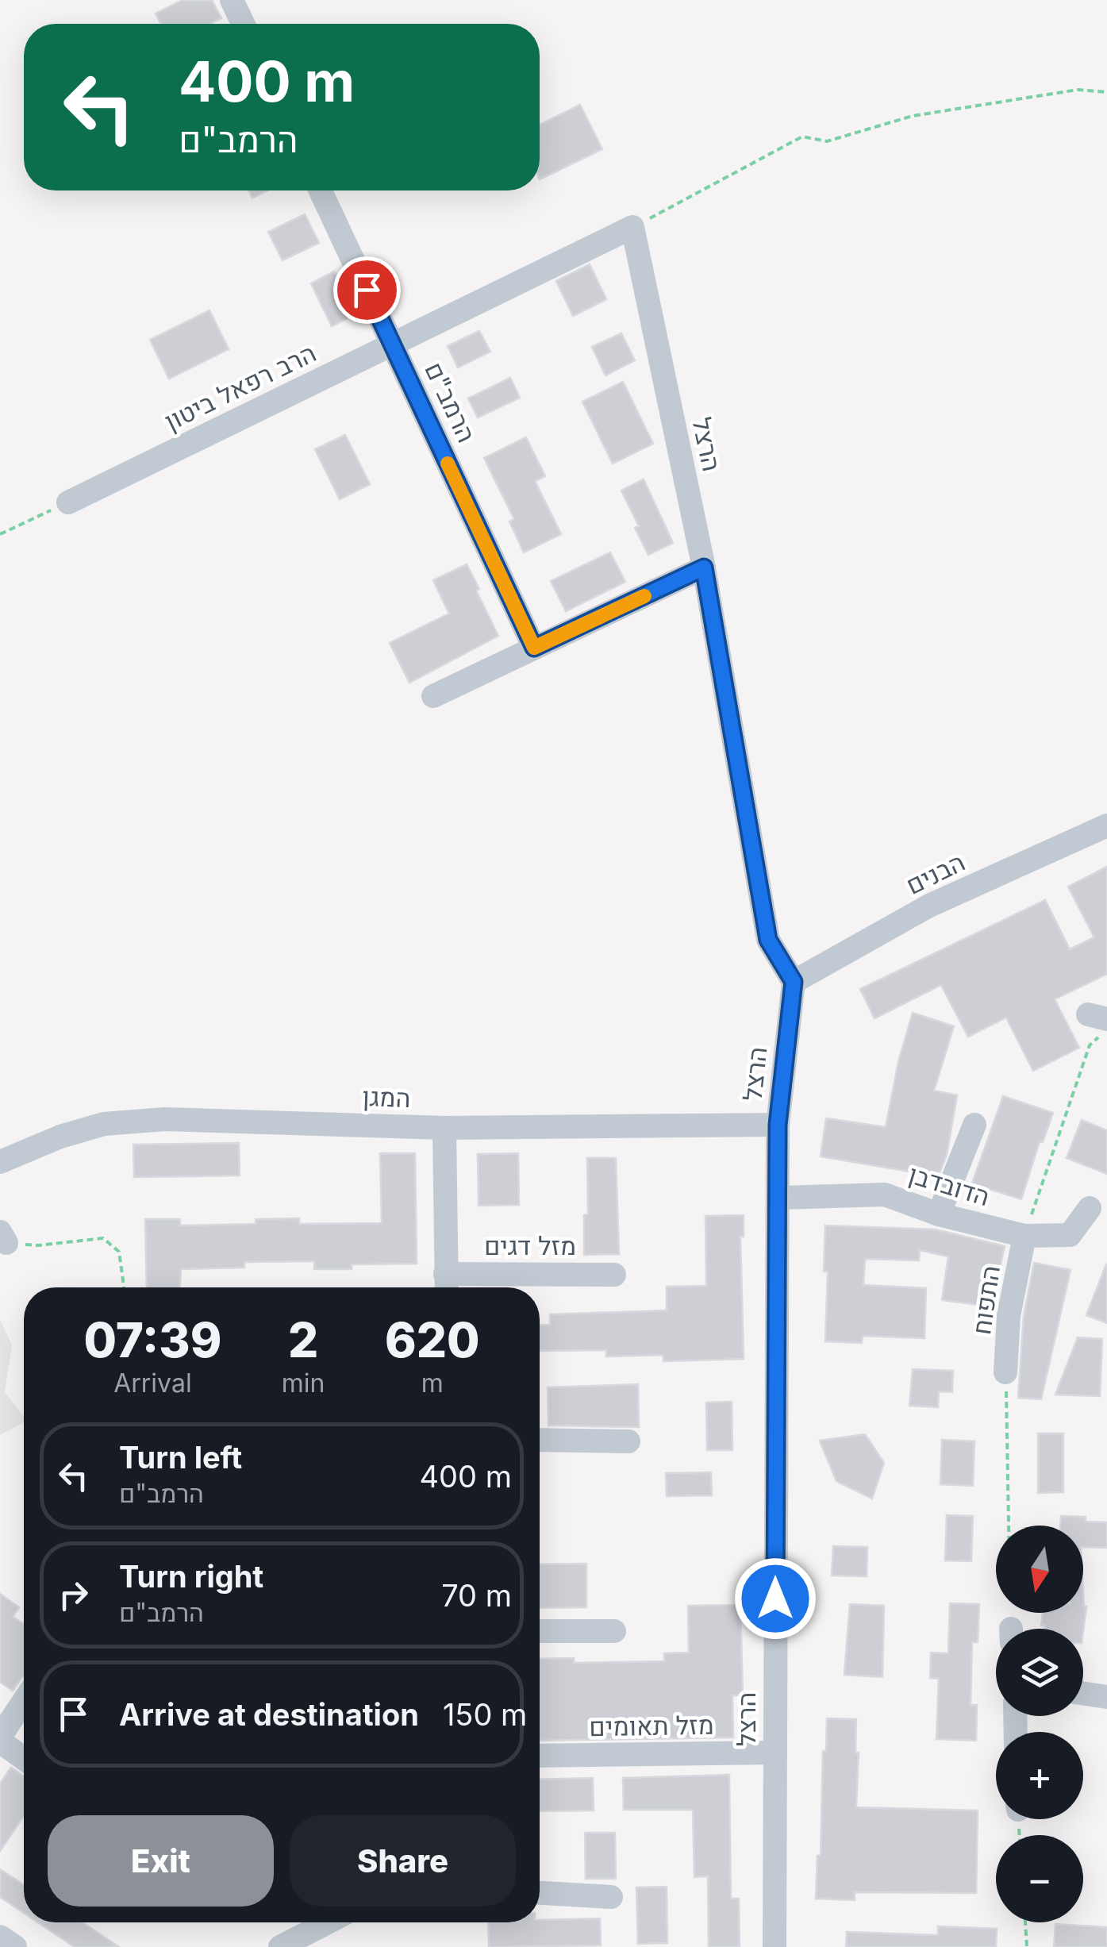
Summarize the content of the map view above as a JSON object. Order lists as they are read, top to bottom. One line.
{"streets":{"street":["הרב רפאל ביטון","הרמב\"ם","הרצל","הבנים","המגן","הדובדבן","מזל דגים","התפוח","מזל תאומים"]},"crossings":[["הרב רפאל ביטון","הרמב\"ם"],["הרב רפאל ביטון","הרצל"],["הרצל","הבנים"],["הרצל","המגן"],["הרצל","הדובדבן"],["הרצל","מזל תאומים"],["הדובדבן","התפוח"]],"north":"bottom","page":{"turn":["400 m","הרמב\"ם"],"eta":["07:39","Arrival","2","min","620","m"],"list":[{"name":"Turn left","note":"הרמב\"ם","value":"400 m"},{"name":"Turn right","note":"הרמב\"ם","value":"70 m"},{"name":"Arrive at destination","value":"150 m"}],"map_buttons":["+","−"],"buttons":["Exit","Share"]}}
